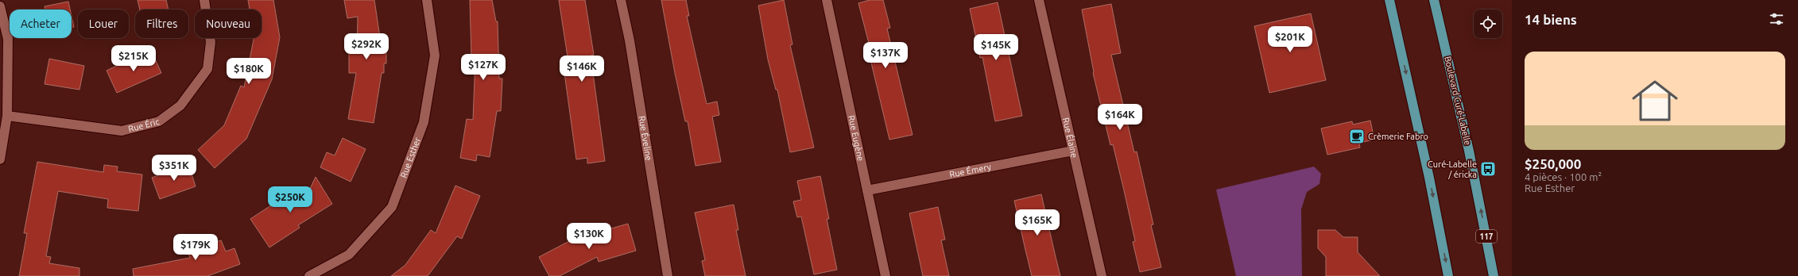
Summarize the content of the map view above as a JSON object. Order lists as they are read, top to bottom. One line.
{"streets":{"main road":["Boulevard Curé-Labelle","117"],"street":["Rue Éric","Rue Éveline","Rue Eugène","Rue Élaine","Rue Esther","Rue Émery"]},"crossings":[["Rue Eugène","Rue Émery"],["Rue Élaine","Rue Émery"]],"places":{"cafe":["Crèmerie Fabro"],"bus stop":["Curé-Labelle / éricka"]},"page":{"heading":"14 biens","chip":["Acheter","Louer","Filtres","Nouveau"],"price":["$201K","$292K","$145K","$137K","$215K","$127K","$146K","$180K","$164K","$351K","$250K","$165K","$130K","$179K"],"list":[{"name":"$250,000","note":"4 pièces · 100 m² · Rue Esther"}]}}
